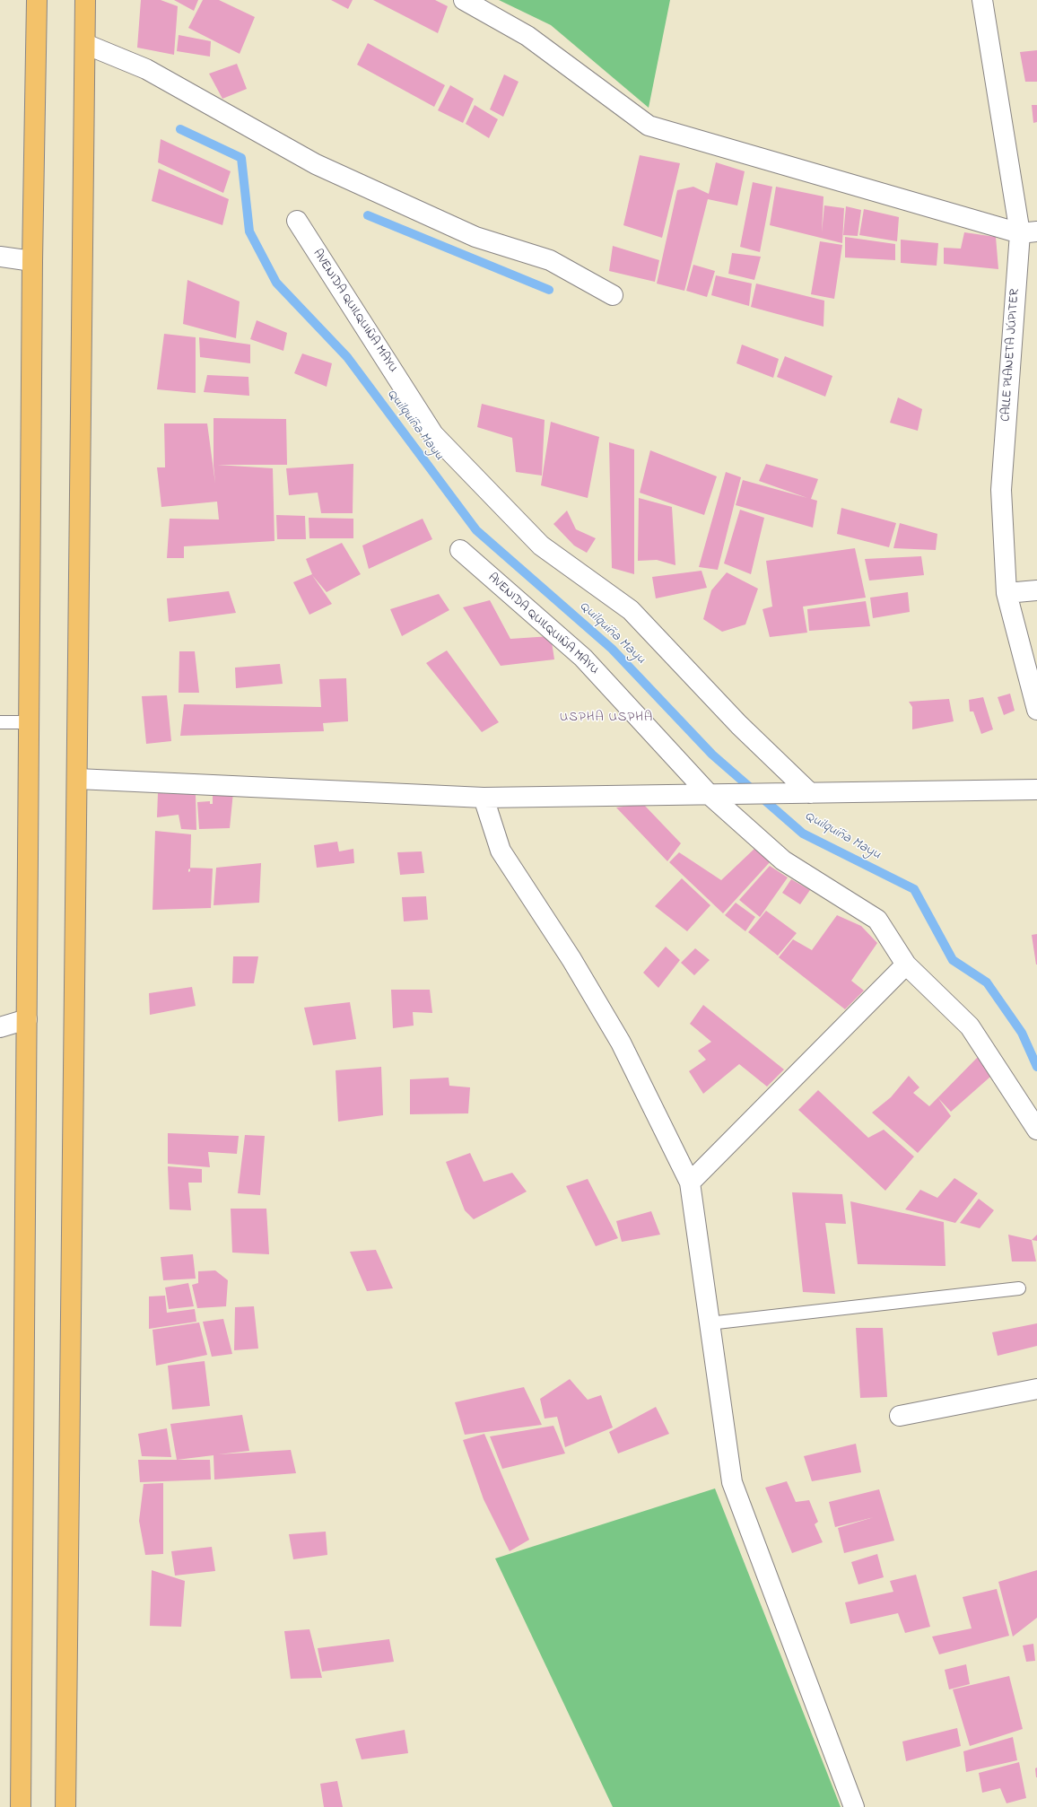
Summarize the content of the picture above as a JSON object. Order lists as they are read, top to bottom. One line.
{"streets":{"street":["AVENIDA QUILQUIÑA MAYU","CALLE PLANETA JÚPITER"]},"districts":["USPHA USPHA"],"water":["Quilquiña Mayu"]}
